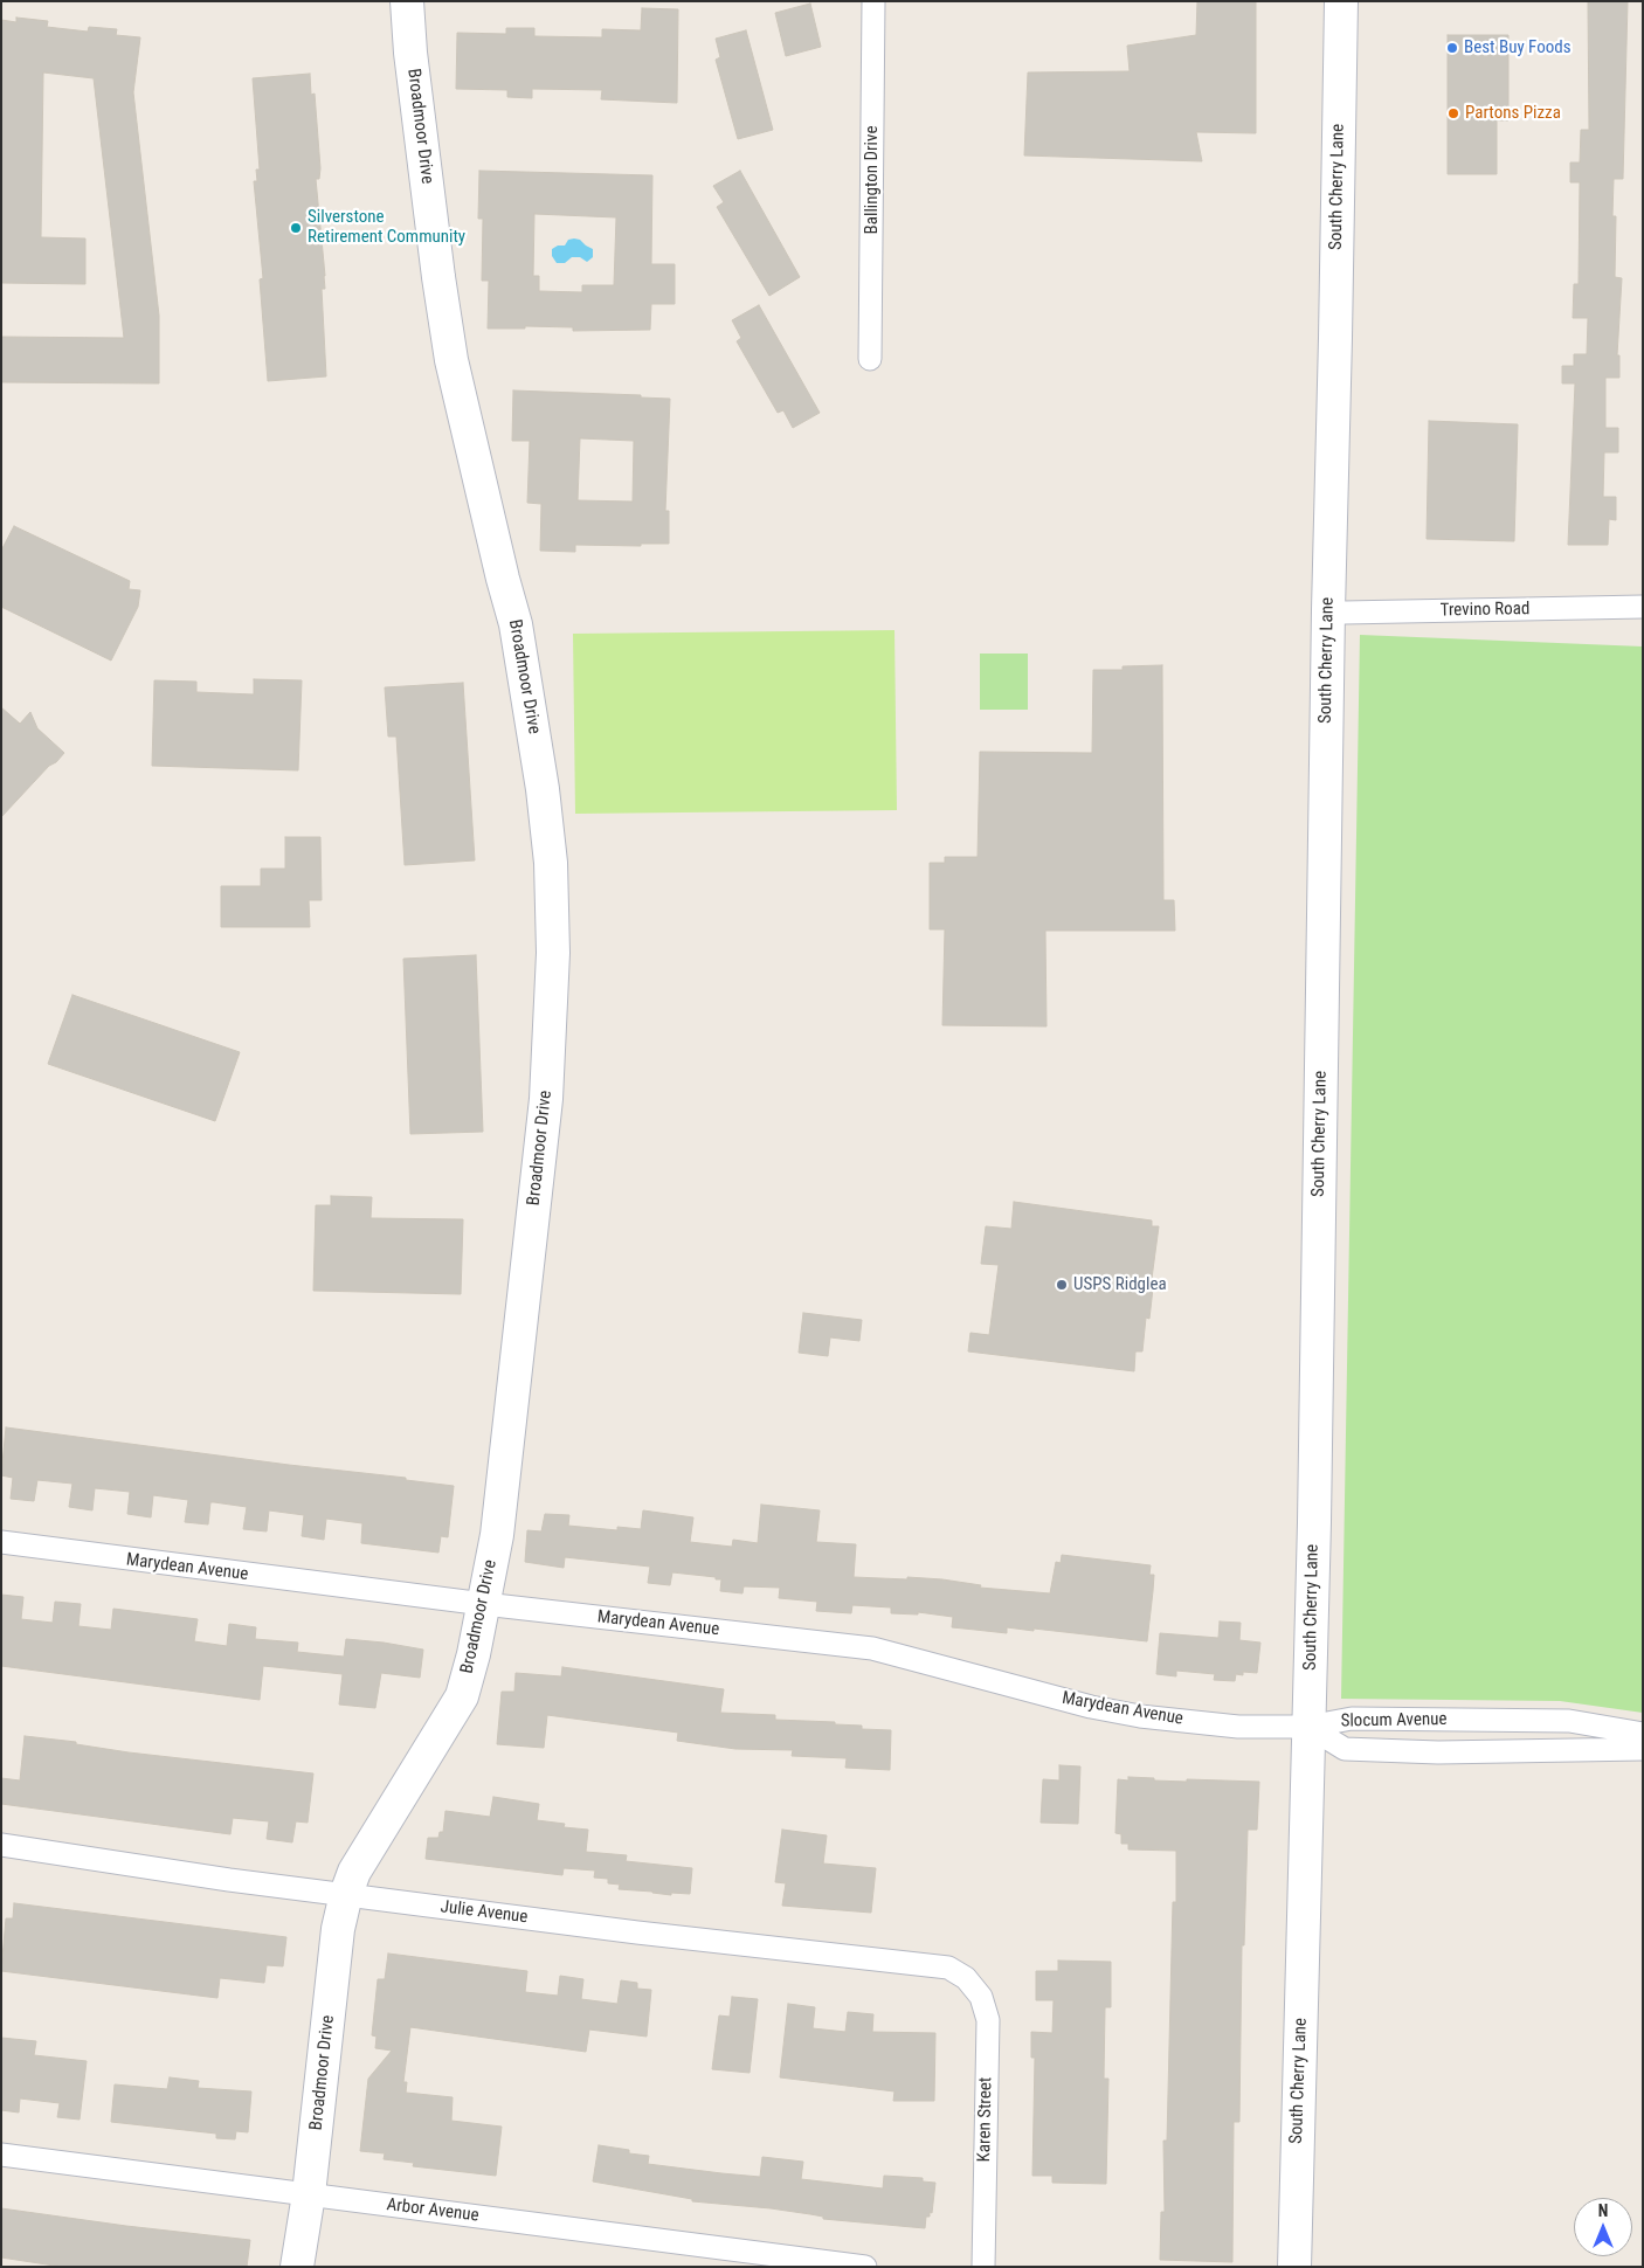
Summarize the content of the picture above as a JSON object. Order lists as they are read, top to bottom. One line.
{"streets":{"street":["Broadmoor Drive","Ballington Drive","South Cherry Lane","Trevino Road","Marydean Avenue","Slocum Avenue","Julie Avenue","Karen Street","Arbor Avenue"]},"crossings":[["Broadmoor Drive","Marydean Avenue"],["Broadmoor Drive","Julie Avenue"],["Broadmoor Drive","Arbor Avenue"],["South Cherry Lane","Trevino Road"],["South Cherry Lane","Marydean Avenue"],["South Cherry Lane","Slocum Avenue"],["Marydean Avenue","Slocum Avenue"],["Julie Avenue","Karen Street"]],"places":["Best Buy Foods","Partons Pizza","Silverstone Retirement Community","USPS Ridglea"],"north":"top"}
